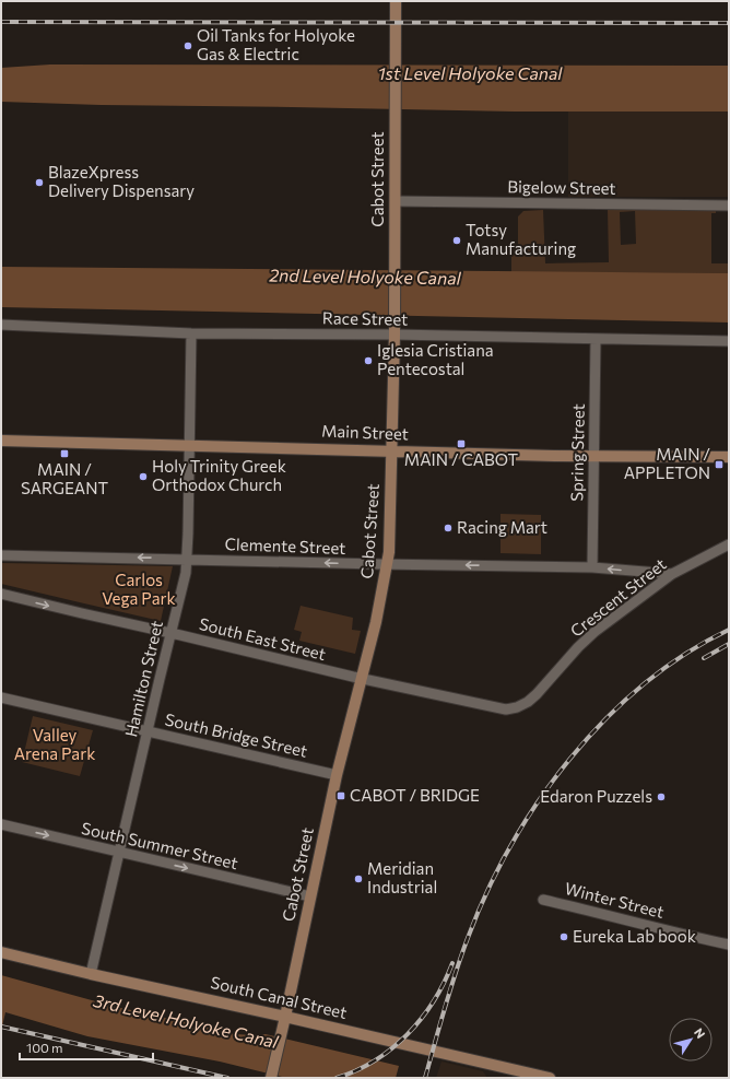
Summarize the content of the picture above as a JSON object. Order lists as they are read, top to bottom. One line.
{"streets":{"main road":["Cabot Street","Main Street","South Canal Street"],"street":["Bigelow Street","Race Street","Spring Street","Clemente Street","Crescent Street","South East Street","Hamilton Street","South Bridge Street","South Summer Street","Winter Street"]},"crossings":[["Cabot Street","Bigelow Street"],["Cabot Street","Race Street"],["Cabot Street","Main Street"],["Cabot Street","Clemente Street"],["Cabot Street","South East Street"],["Cabot Street","South Bridge Street"],["Cabot Street","South Summer Street"],["Cabot Street","South Canal Street"],["Race Street","Spring Street"],["Race Street","Hamilton Street"],["Main Street","Spring Street"],["Main Street","Hamilton Street"],["Spring Street","Clemente Street"],["Clemente Street","Crescent Street"],["Clemente Street","Hamilton Street"],["Crescent Street","South East Street"],["South East Street","Hamilton Street"],["Hamilton Street","South Bridge Street"],["Hamilton Street","South Summer Street"],["Hamilton Street","South Canal Street"]],"one_way":["Clemente Street","South Summer Street"],"water":["1st Level Holyoke Canal","2nd Level Holyoke Canal","3rd Level Holyoke Canal"],"parks":["Carlos Vega Park","Valley Arena Park"],"places":{"other":["Oil Tanks for Holyoke Gas & Electric","BlazeXpress Delivery Dispensary","Totsy Manufacturing","Iglesia Cristiana Pentecostal","Holy Trinity Greek Orthodox Church","Racing Mart","Edaron Puzzels","Meridian Industrial","Eureka Lab book"],"transit":["MAIN / CABOT","MAIN / SARGEANT","MAIN / APPLETON","CABOT / BRIDGE"]},"scale_bar":"100 m","north":"top right"}
